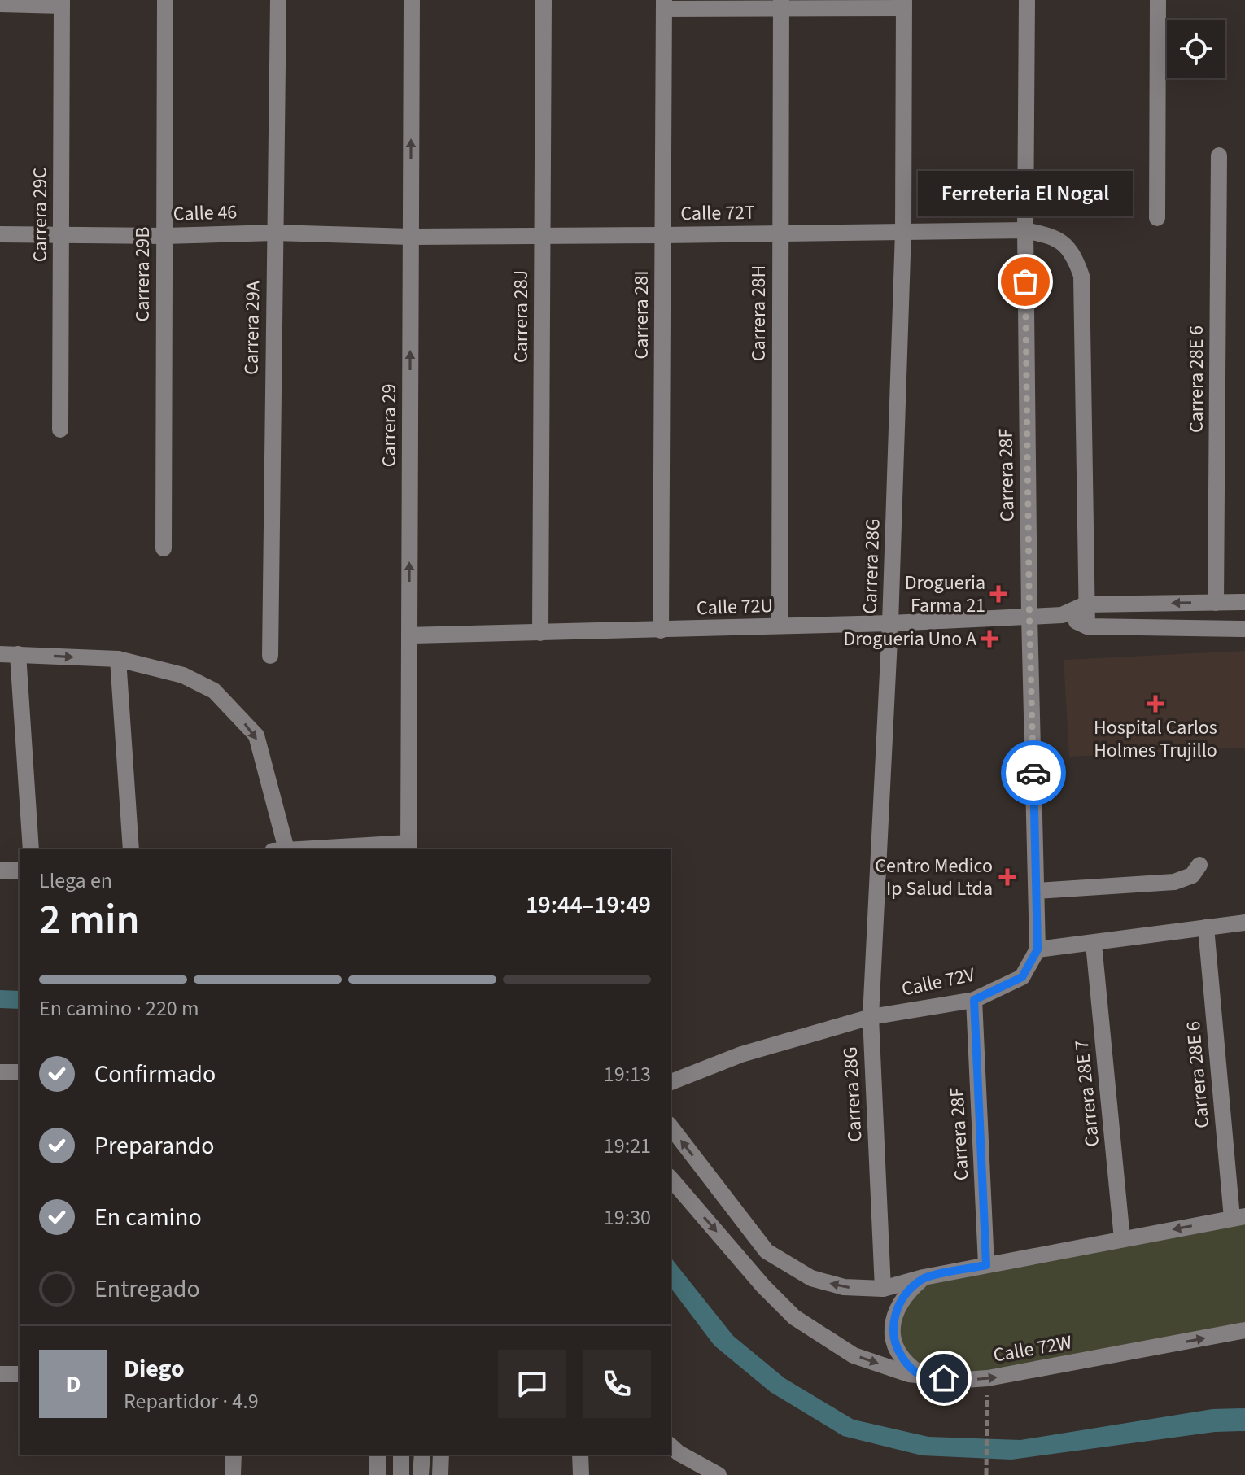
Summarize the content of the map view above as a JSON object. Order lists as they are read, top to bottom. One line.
{"streets":{"street":["Calle 46","Calle 72T","Carrera 29C","Carrera 29B","Carrera 28H","Carrera 28I","Carrera 28J","Carrera 29A","Carrera 28E 6","Carrera 29","Carrera 28F","Carrera 28G","Calle 72U","Calle 72V","Carrera 28E 7","Calle 72W"]},"crossings":[["Calle 46","Calle 72T"],["Calle 46","Carrera 29C"],["Calle 46","Carrera 29B"],["Calle 46","Carrera 29A"],["Calle 46","Carrera 29"],["Calle 72T","Carrera 28H"],["Calle 72T","Carrera 28I"],["Calle 72T","Carrera 28J"],["Calle 72T","Carrera 29"],["Calle 72T","Carrera 28F"],["Calle 72T","Carrera 28G"],["Calle 72T","Calle 72U"],["Carrera 28H","Calle 72U"],["Carrera 28I","Calle 72U"],["Carrera 28J","Calle 72U"],["Carrera 28E 6","Calle 72U"],["Carrera 29","Calle 72U"],["Carrera 28F","Calle 72U"],["Carrera 28F","Calle 72V"],["Carrera 28G","Calle 72U"],["Carrera 28G","Calle 72V"]],"one_way":["Carrera 29"],"places":{"other":["Ferreteria El Nogal"],"health":["Drogueria Farma 21","Drogueria Uno A","Hospital Carlos Holmes Trujillo","Centro Medico Ip Salud Ltda"]},"page":{"bubble":"Ferreteria El Nogal","heading":["2 min","Llega en","19:44–19:49"],"panel":["Diego","Repartidor · 4.9"],"bar":"En camino · 220 m","list":[["Confirmado","19:13"],["Preparando","19:21"],["En camino","19:30"],"Entregado"],"round":"D"}}
